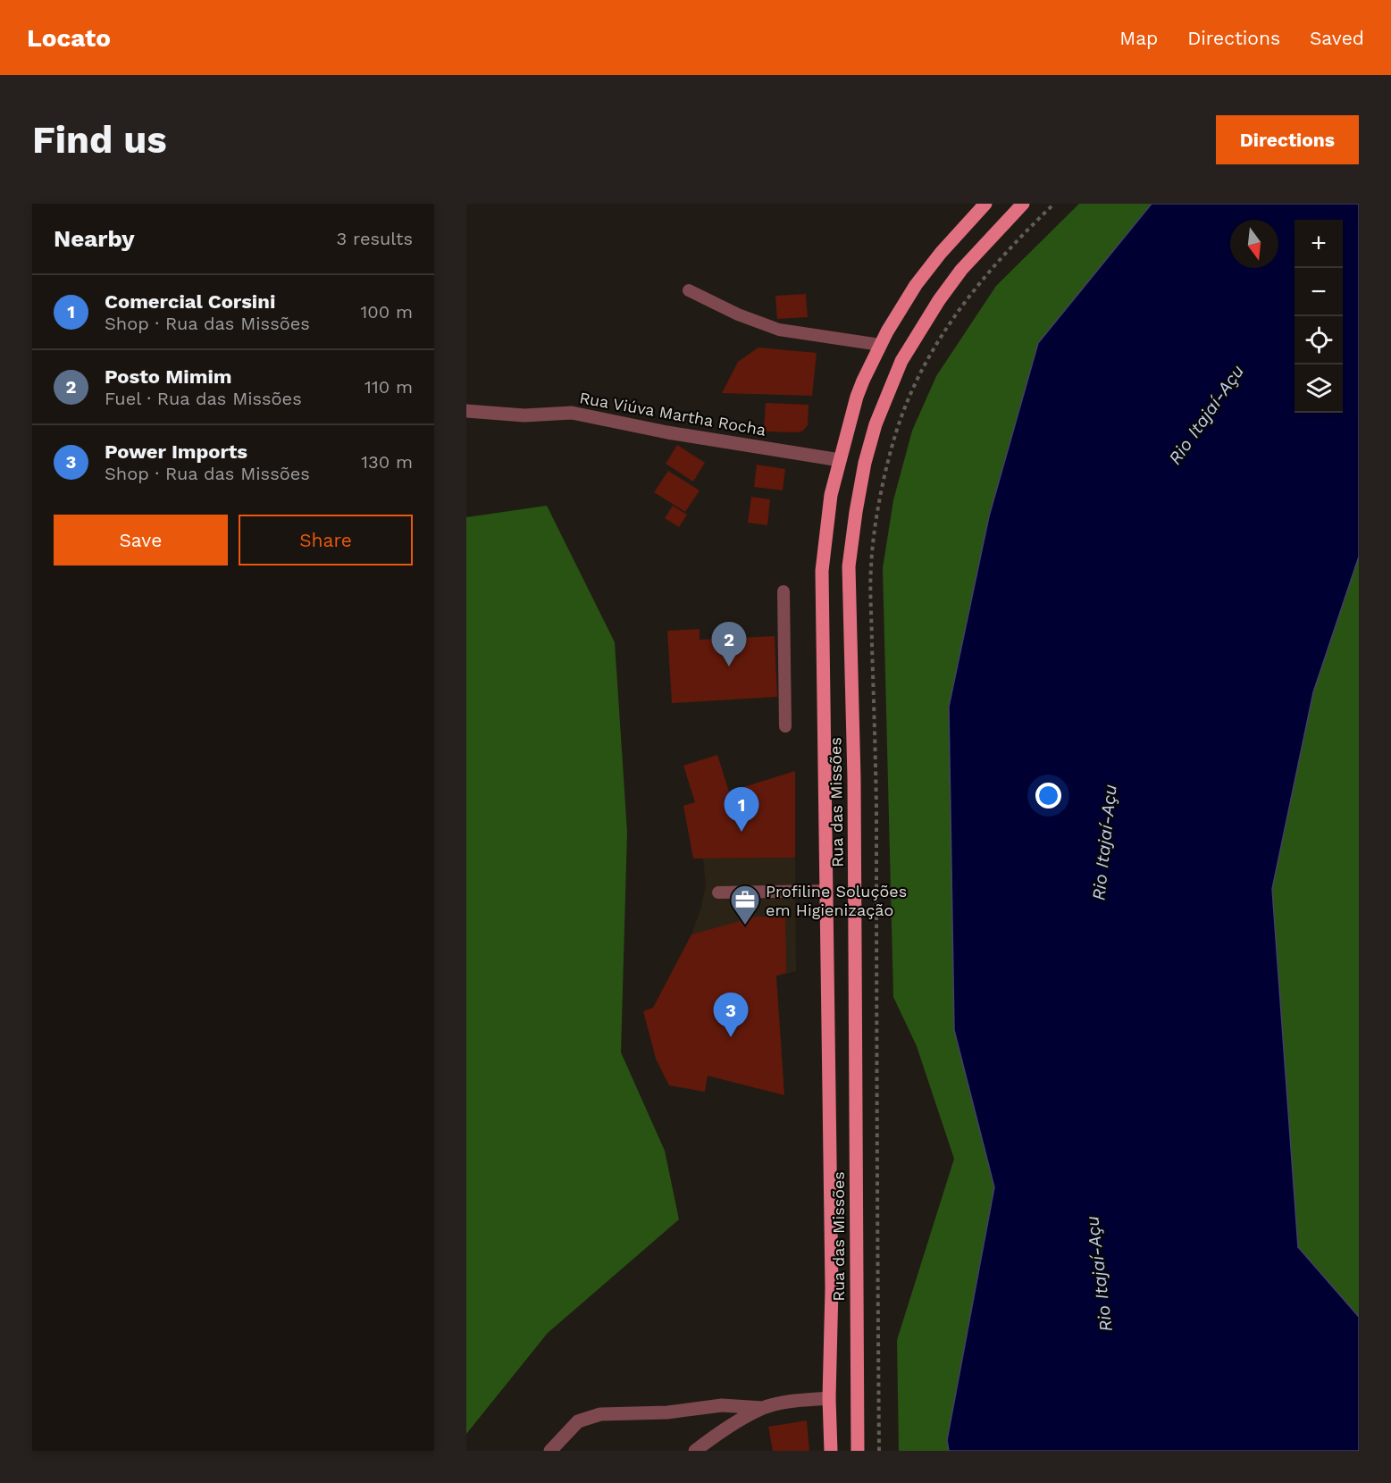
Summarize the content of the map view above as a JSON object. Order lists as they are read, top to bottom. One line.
{"streets":{"main road":["Rua das Missões"],"street":["Rua Viúva Martha Rocha"]},"crossings":[["Rua Viúva Martha Rocha","Rua das Missões"]],"water":["Rio Itajaí-Açu"],"places":{"office":["Profiline Soluções em Higienização"]},"north":"bottom","page":{"header":"Locato","nav":["Map","Directions","Saved"],"buttons":["Directions",["Save","Share"]],"title":"Find us","heading":["Nearby","3 results"],"map_buttons":["+","−"],"list":[{"mark":"1","name":"Comercial Corsini","note":"Shop · Rua das Missões","value":"100 m"},{"mark":"2","name":"Posto Mimim","note":"Fuel · Rua das Missões","value":"110 m"},{"mark":"3","name":"Power Imports","note":"Shop · Rua das Missões","value":"130 m"}],"pins":["2","1","3"]}}
